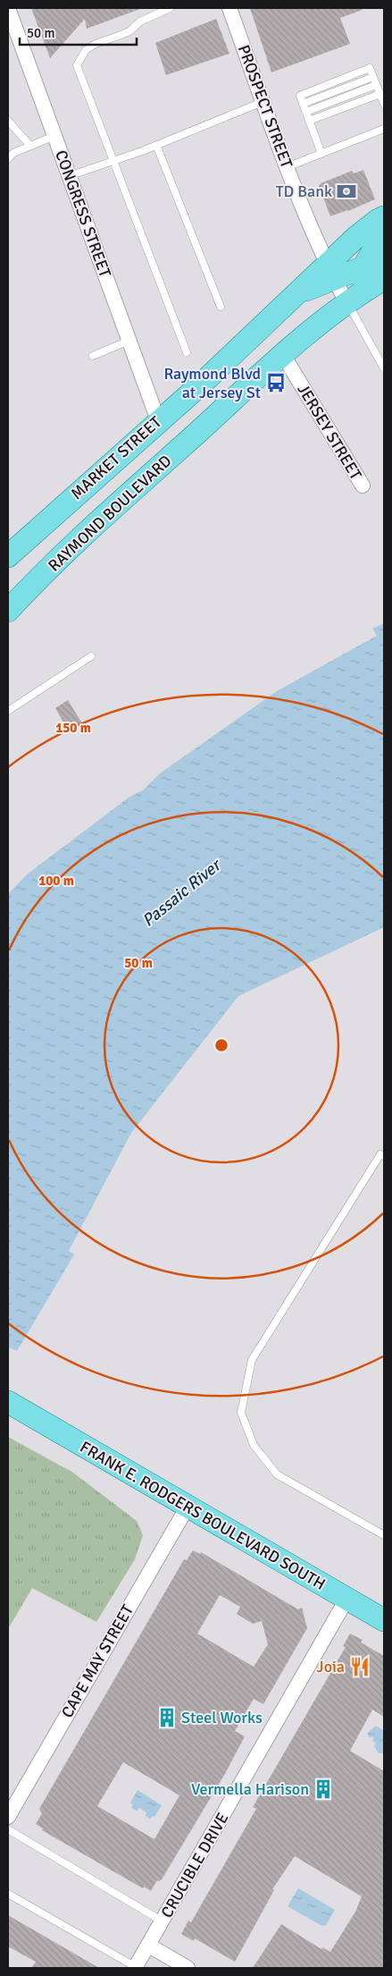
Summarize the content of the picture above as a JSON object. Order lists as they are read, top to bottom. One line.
{"streets":{"main road":["MARKET STREET","RAYMOND BOULEVARD","FRANK E. RODGERS BOULEVARD SOUTH"],"street":["PROSPECT STREET","CONGRESS STREET","JERSEY STREET","CAPE MAY STREET","CRUCIBLE DRIVE"]},"crossings":[["PROSPECT STREET","MARKET STREET"],["CONGRESS STREET","MARKET STREET"],["JERSEY STREET","RAYMOND BOULEVARD"],["FRANK E. RODGERS BOULEVARD SOUTH","CAPE MAY STREET"],["FRANK E. RODGERS BOULEVARD SOUTH","CRUCIBLE DRIVE"]],"water":["Passaic River"],"places":{"bank":["TD Bank"],"bus stop":["Raymond Blvd at Jersey St"],"restaurant":["Joia"],"building":["Steel Works","Vermella Harison"]},"scale_bar":"50 m","rings":["150 m","100 m","50 m"]}
